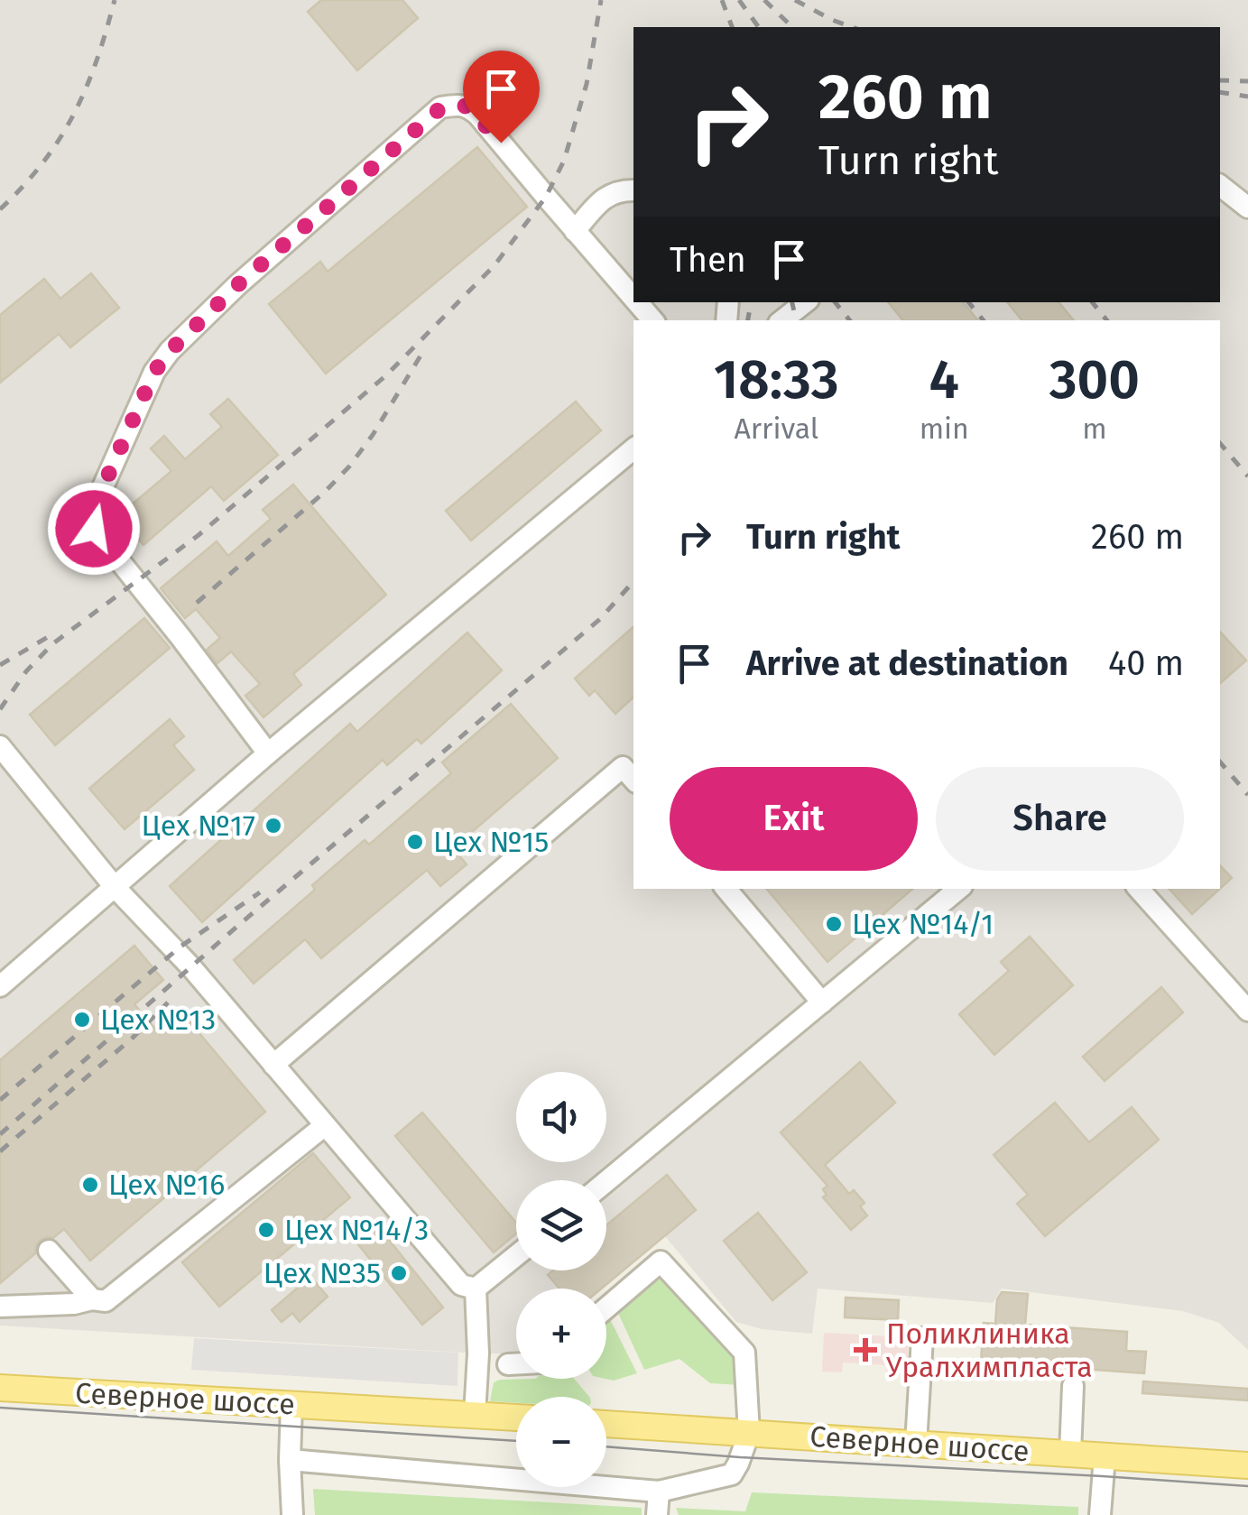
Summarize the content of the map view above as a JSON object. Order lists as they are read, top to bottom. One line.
{"streets":{"main road":["Северное шоссе"]},"places":{"other":["Цех №17","Цех №15","Цех №14/1","Цех №13","Цех №16","Цех №14/3","Цех №35"],"health":["Поликлиника Уралхимпласта"]},"page":{"turn":["260 m","Turn right"],"then":"Then","eta":["18:33","Arrival","4","min","300","m"],"list":[{"name":"Turn right","value":"260 m"},{"name":"Arrive at destination","value":"40 m"}],"buttons":["Exit","Share"],"map_buttons":["+","−"]}}
